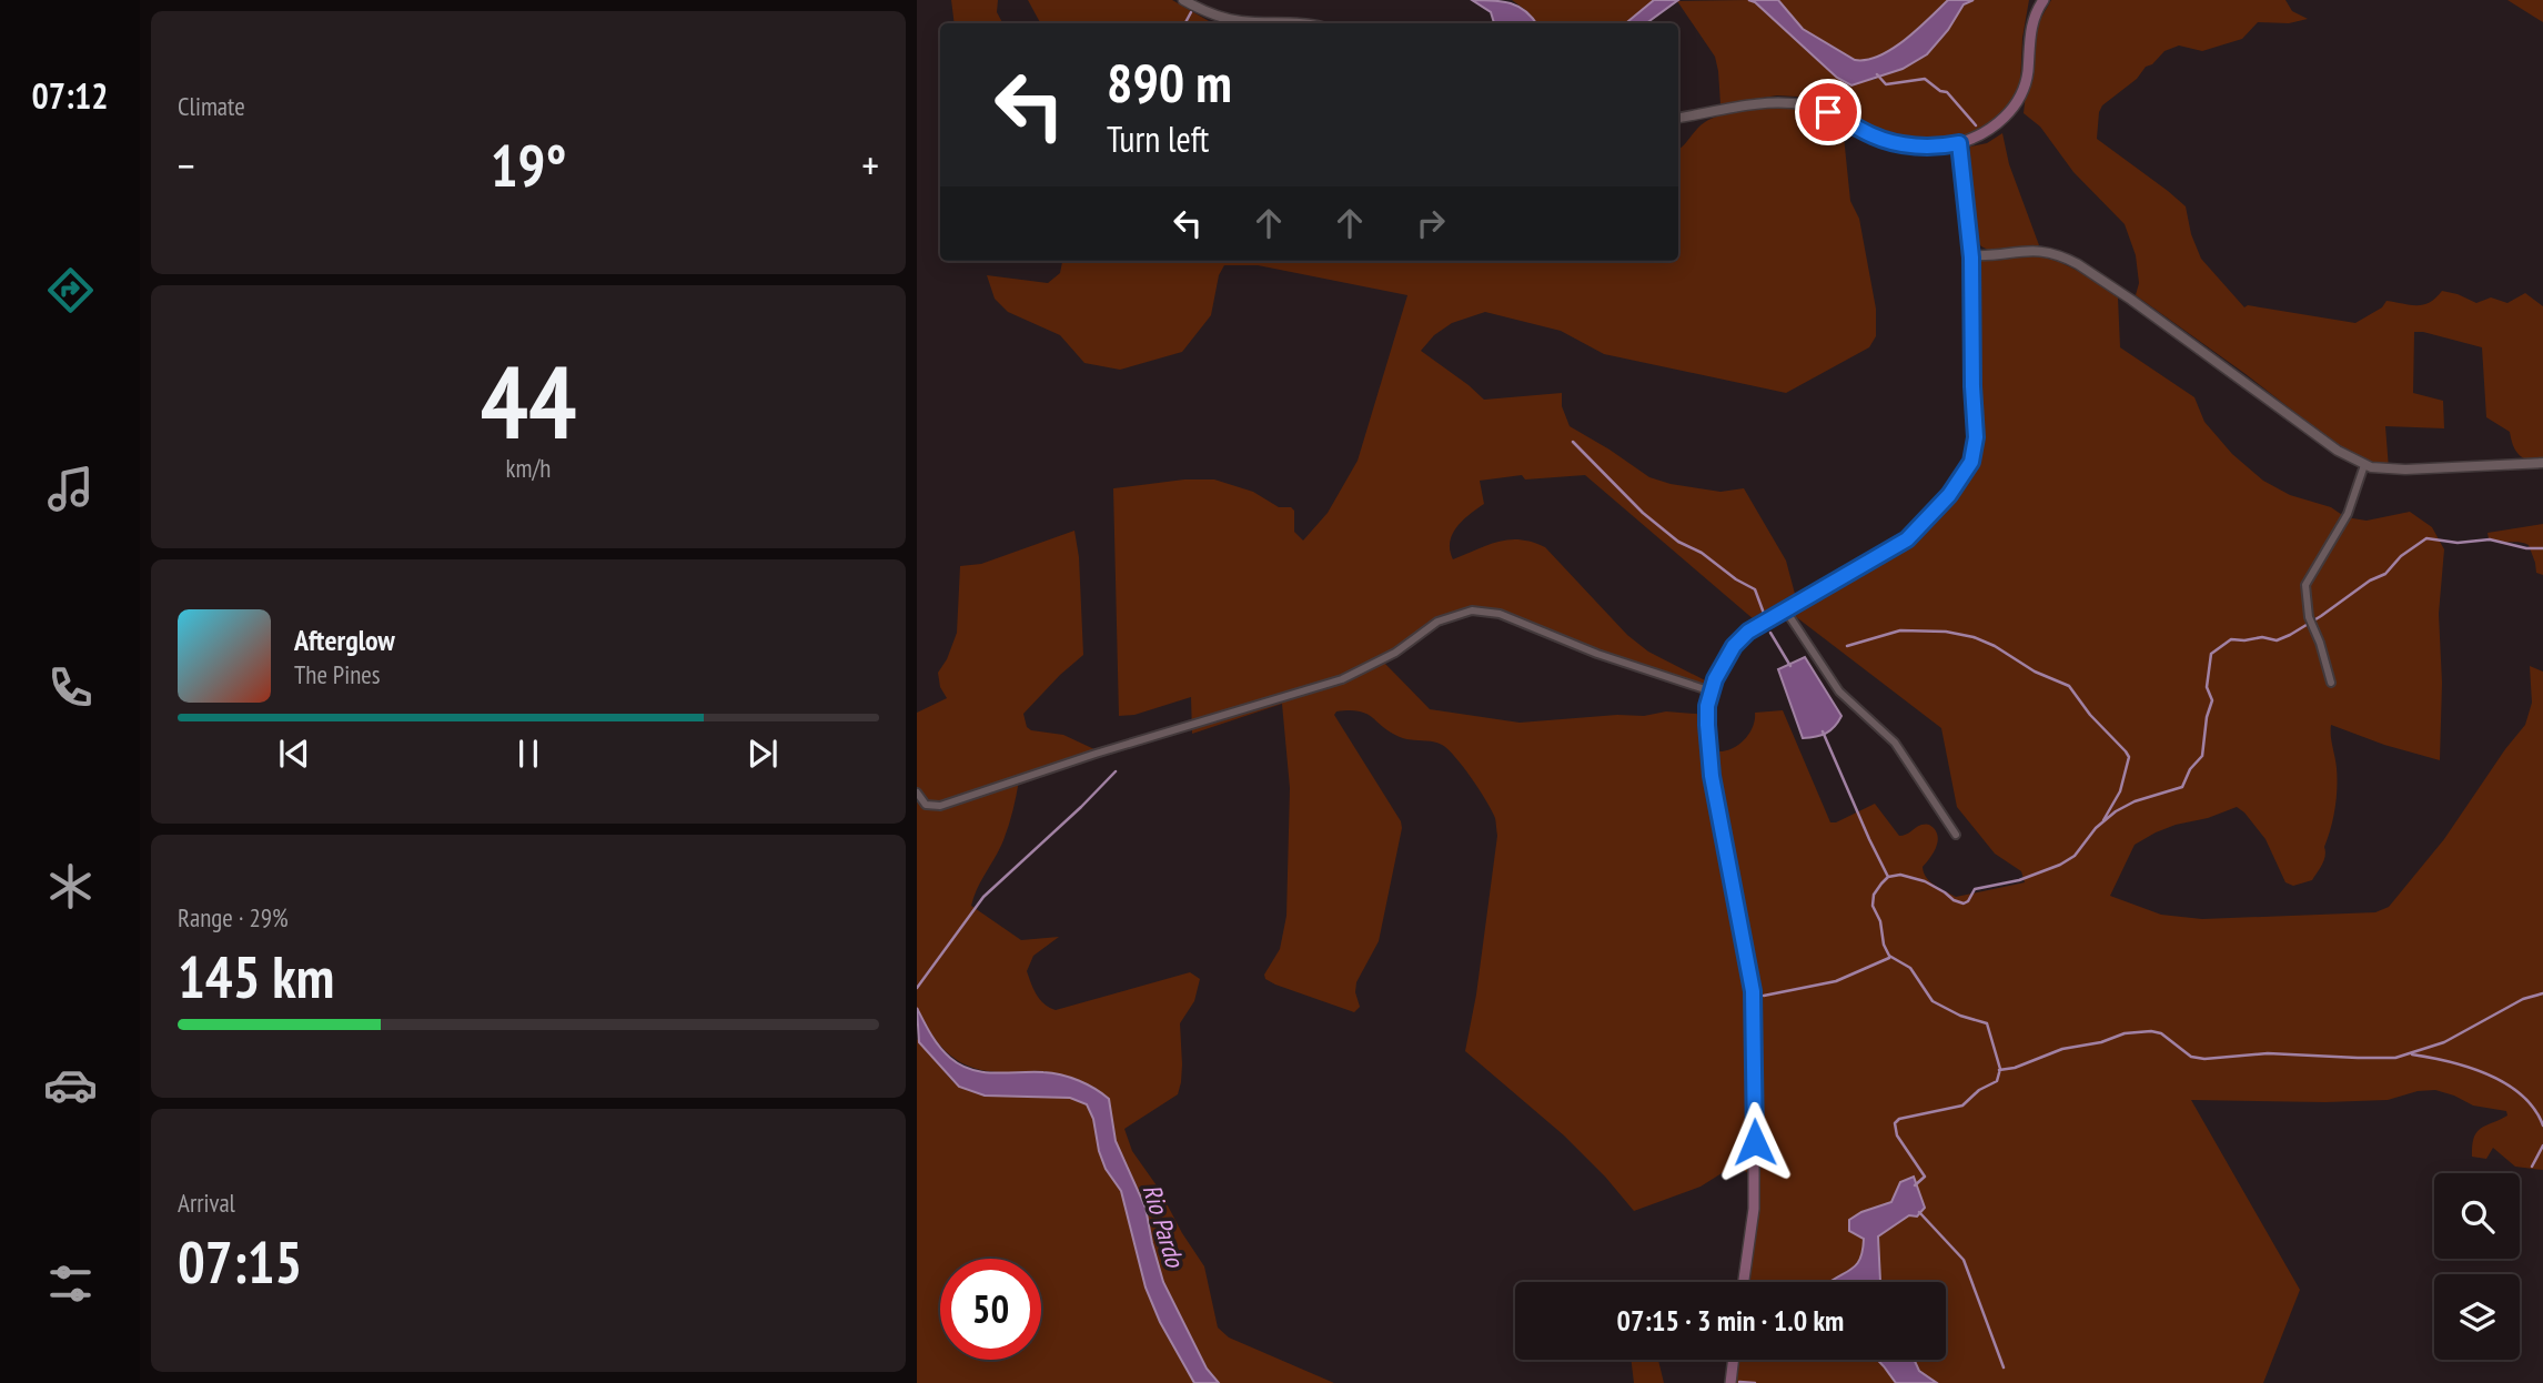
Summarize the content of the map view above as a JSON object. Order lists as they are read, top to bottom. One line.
{"water":["Rio Pardo"],"page":{"tabs":"07:12","tile":["Climate",["44","km/h"],["Range · 29%","145 km"],["Arrival","07:15"]],"turn":["890 m","Turn left"],"heat":["−","19°","+"],"song":["Afterglow","The Pines"],"limit":"50","trip":"07:15 · 3 min · 1.0 km"}}
